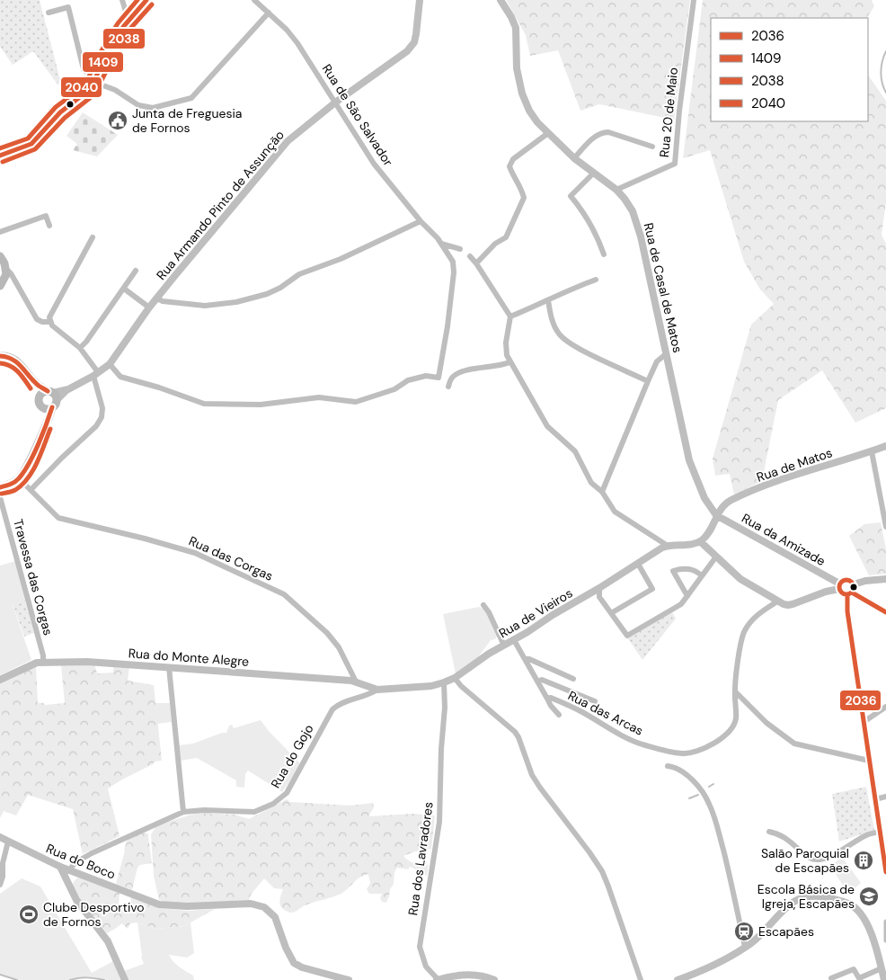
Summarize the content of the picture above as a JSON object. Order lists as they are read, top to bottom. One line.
{"streets":{"street":["Rua 20 de Maio","Rua de São Salvador","Rua Armando Pinto de Assunção","Rua de Casal de Matos","Rua de Matos","Rua da Amizade","Rua das Corgas","Travessa das Corgas","Rua de Vieiros","Rua do Monte Alegre","Rua das Arcas","Rua do Gojo","Rua dos Lavradores","Rua do Boco"]},"crossings":[["Rua 20 de Maio","Rua de Casal de Matos"],["Rua de São Salvador","Rua Armando Pinto de Assunção"],["Rua de Casal de Matos","Rua de Matos"],["Rua de Casal de Matos","Rua da Amizade"],["Rua de Matos","Rua da Amizade"],["Rua das Corgas","Rua do Monte Alegre"],["Travessa das Corgas","Rua do Monte Alegre"],["Rua de Vieiros","Rua do Monte Alegre"],["Rua de Vieiros","Rua do Gojo"],["Rua de Vieiros","Rua dos Lavradores"],["Rua do Monte Alegre","Rua do Gojo"],["Rua do Gojo","Rua do Boco"]],"places":{"public building":["Junta de Freguesia de Fornos"],"building":["Salão Paroquial de Escapães"],"school or university":["Escola Básica de Igreja, Escapães"],"sports":["Clube Desportivo de Fornos"],"station":["Escapães"]},"lines":["transit line 1409","transit line 2040","transit line 2038","transit line 2036"],"legend":["2036","1409","2038","2040"]}
